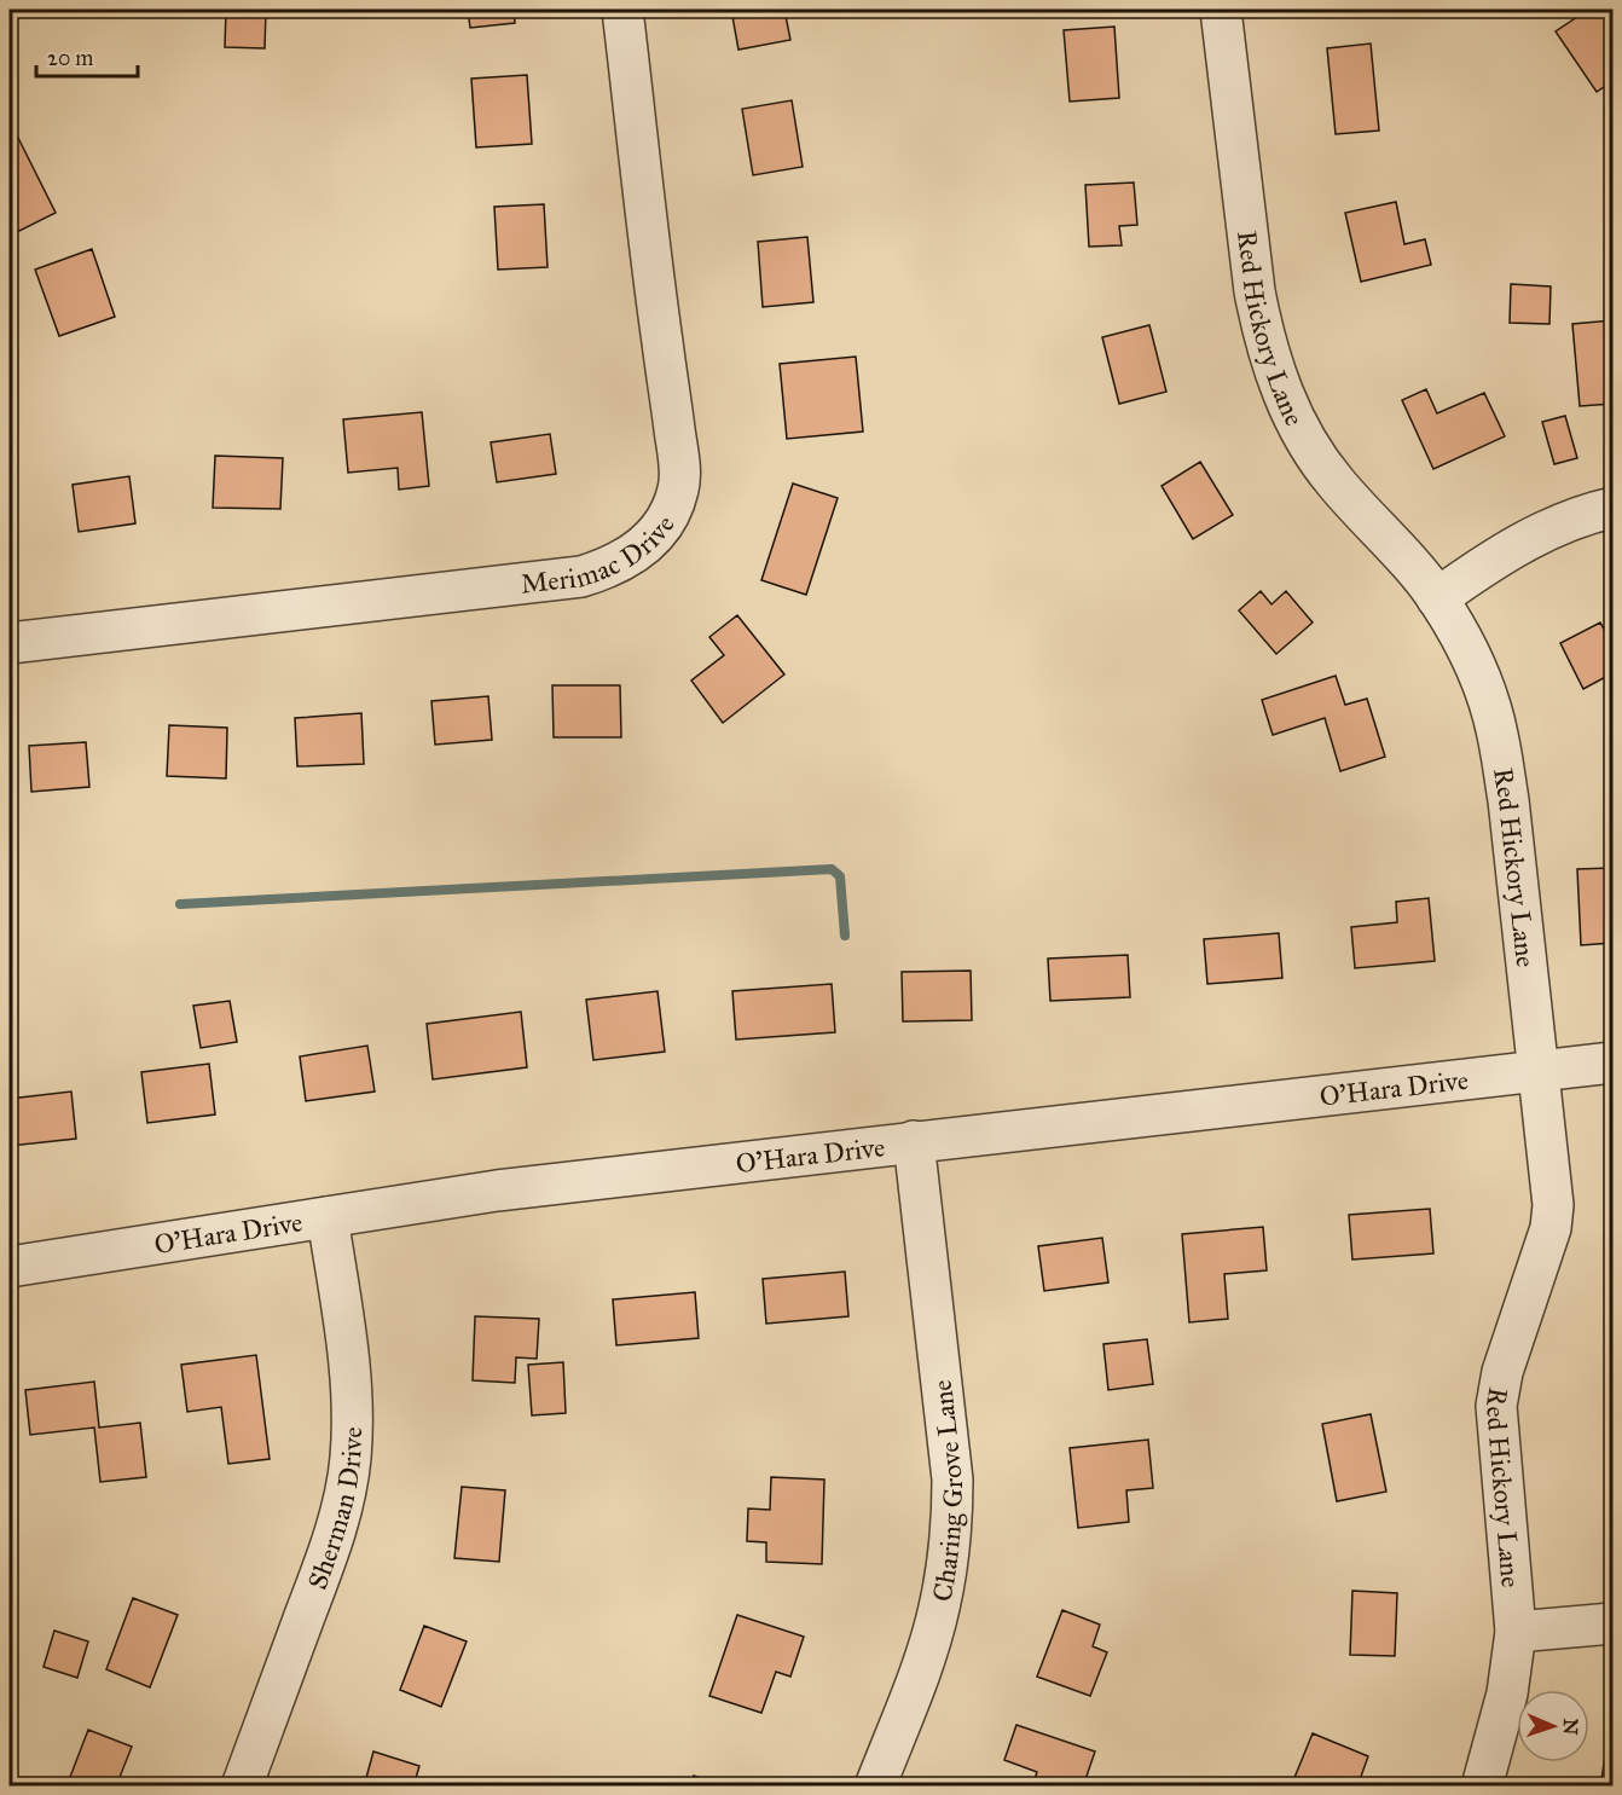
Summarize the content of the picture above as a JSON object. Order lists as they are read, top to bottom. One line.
{"streets":{"street":["Red Hickory Lane","Merimac Drive","O'Hara Drive","Charing Grove Lane","Sherman Drive"]},"crossings":[["Red Hickory Lane","O'Hara Drive"],["O'Hara Drive","Charing Grove Lane"],["O'Hara Drive","Sherman Drive"]],"scale_bar":"20 m","north":"right"}
